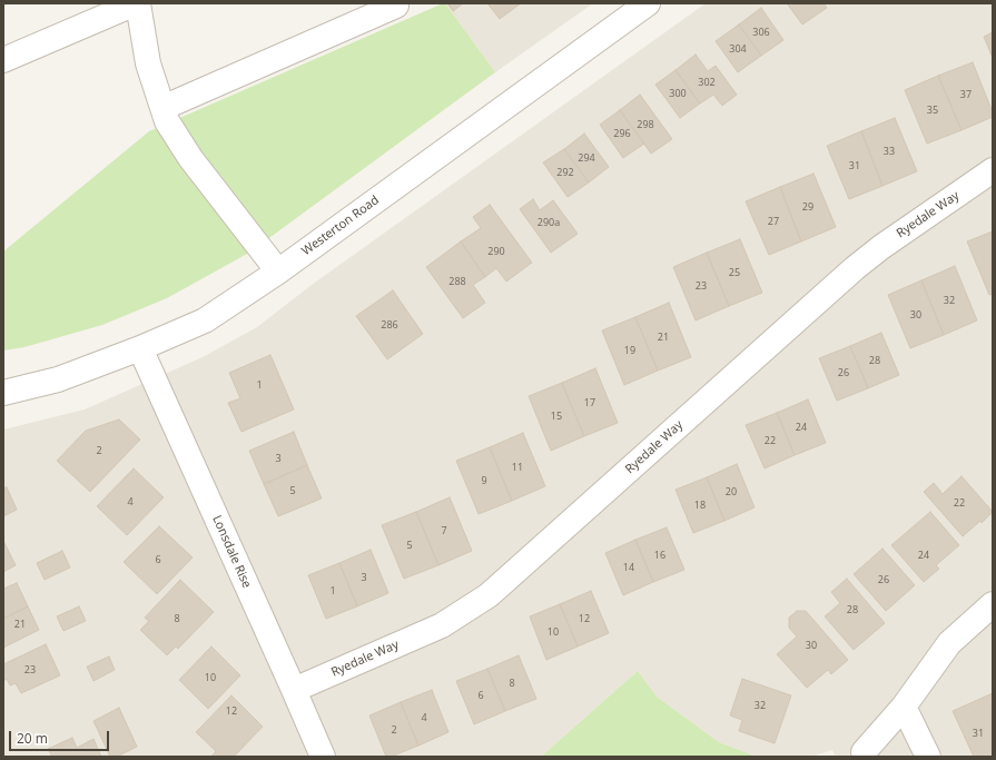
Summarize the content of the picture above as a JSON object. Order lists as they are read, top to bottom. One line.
{"streets":{"street":["Ryedale Way","Westerton Road","Lonsdale Rise"]},"crossings":[["Ryedale Way","Lonsdale Rise"],["Westerton Road","Lonsdale Rise"]],"house_numbers":["306","304","302","300","37","35","298","296","33","294","31","292","29","27","290a","290","25","288","23","32","30","286","21","19","28","26","1","17","15","24","22","2","3","11","9","5","20","4","22","18","7","5","16","24","6","14","3","26","1","28","8","12","21","10","30","23","10","8","6","32","12","4","2","31"],"scale_bar":"20 m"}
